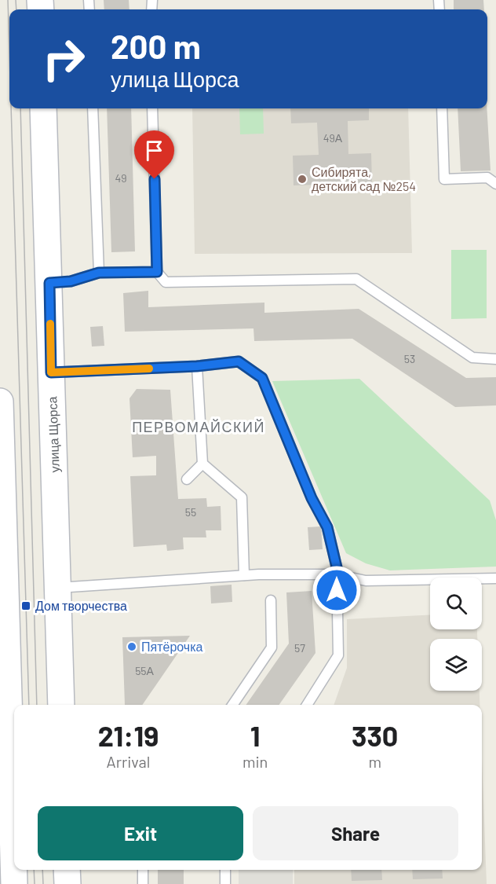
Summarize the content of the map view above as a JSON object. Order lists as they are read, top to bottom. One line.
{"streets":{"main road":["улица Щорса"]},"districts":["ПЕРВОМАЙСКИЙ"],"places":{"other":["Сибирята, детский сад №254","Пятёрочка"],"transit":["Дом творчества"]},"house_numbers":["49А","49","53","55","57","55А"],"page":{"turn":["200 m","улица Щорса"],"eta":["21:19","Arrival","1","min","330","m"],"buttons":["Exit","Share"]}}
